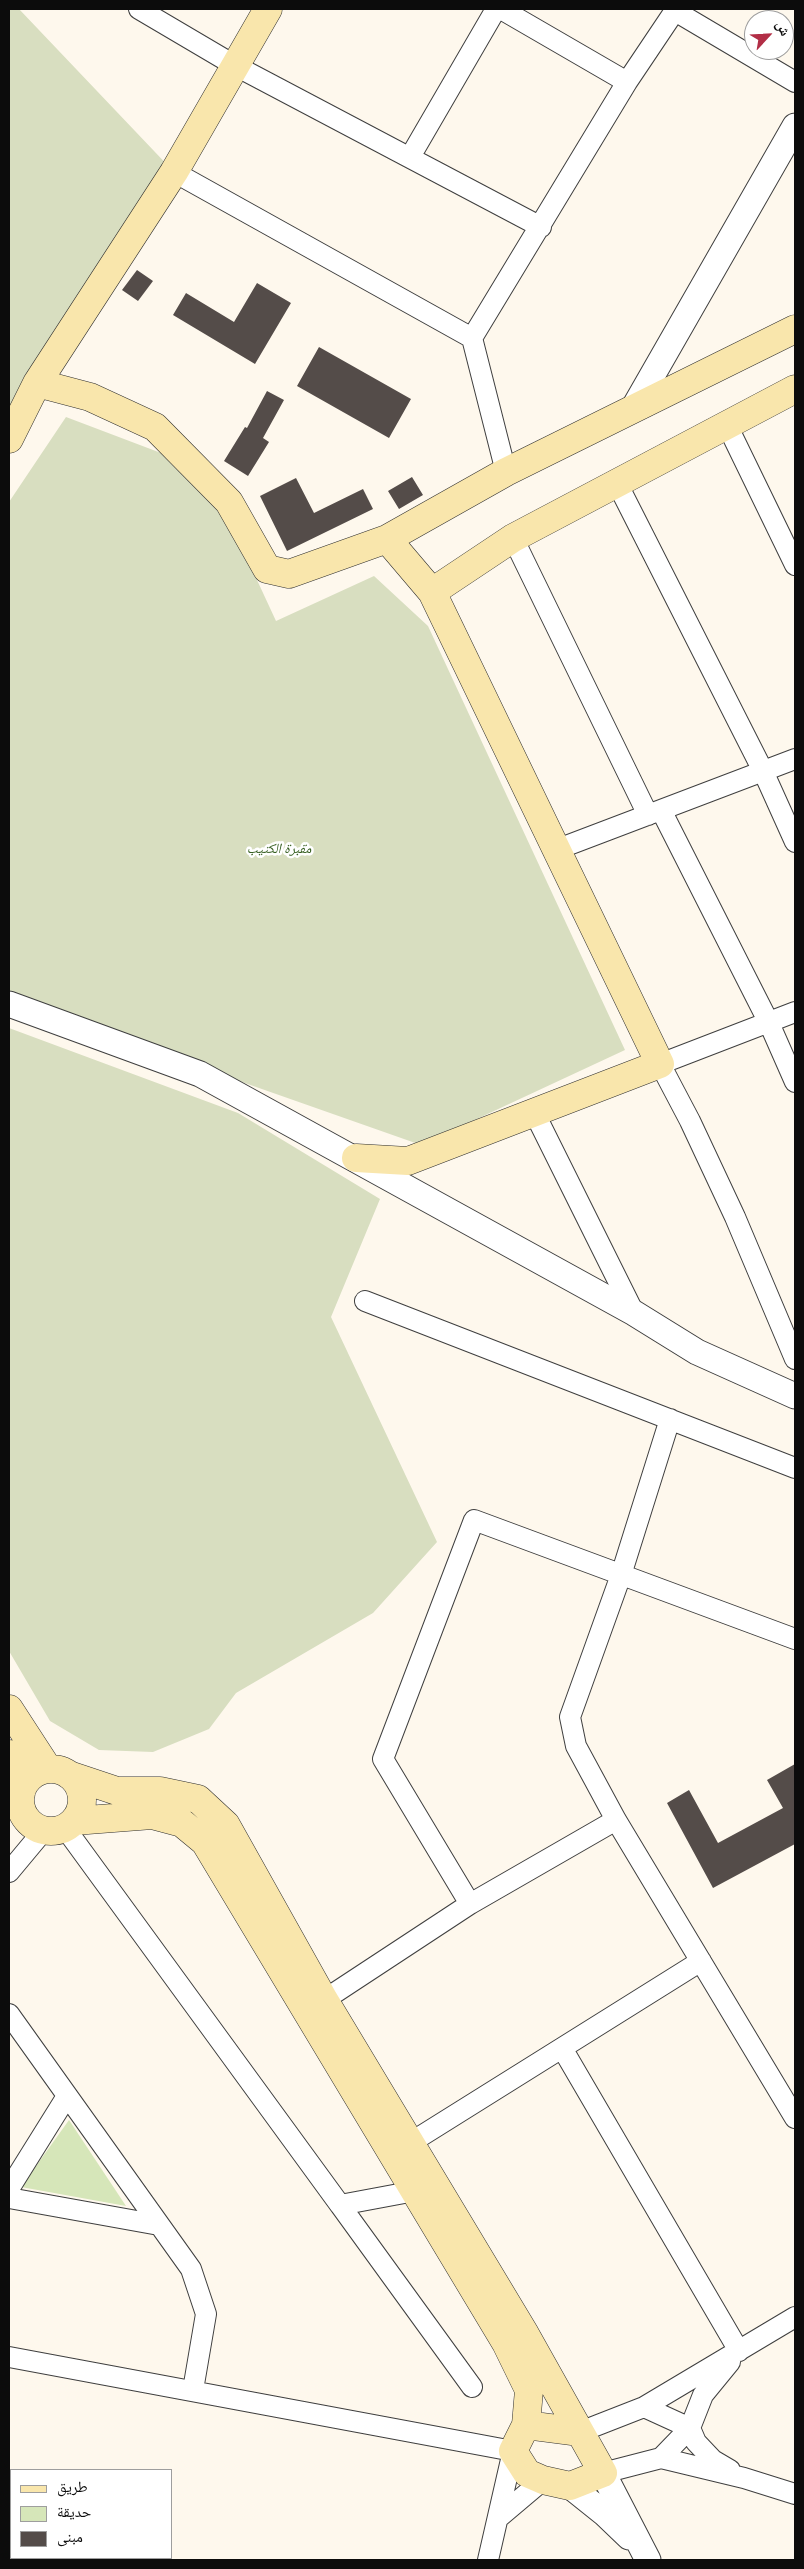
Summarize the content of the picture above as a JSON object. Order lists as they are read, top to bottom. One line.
{"parks":["مقبرة الكتيب"],"legend":["طريق","حديقة","مبنى"],"north":"top right"}
